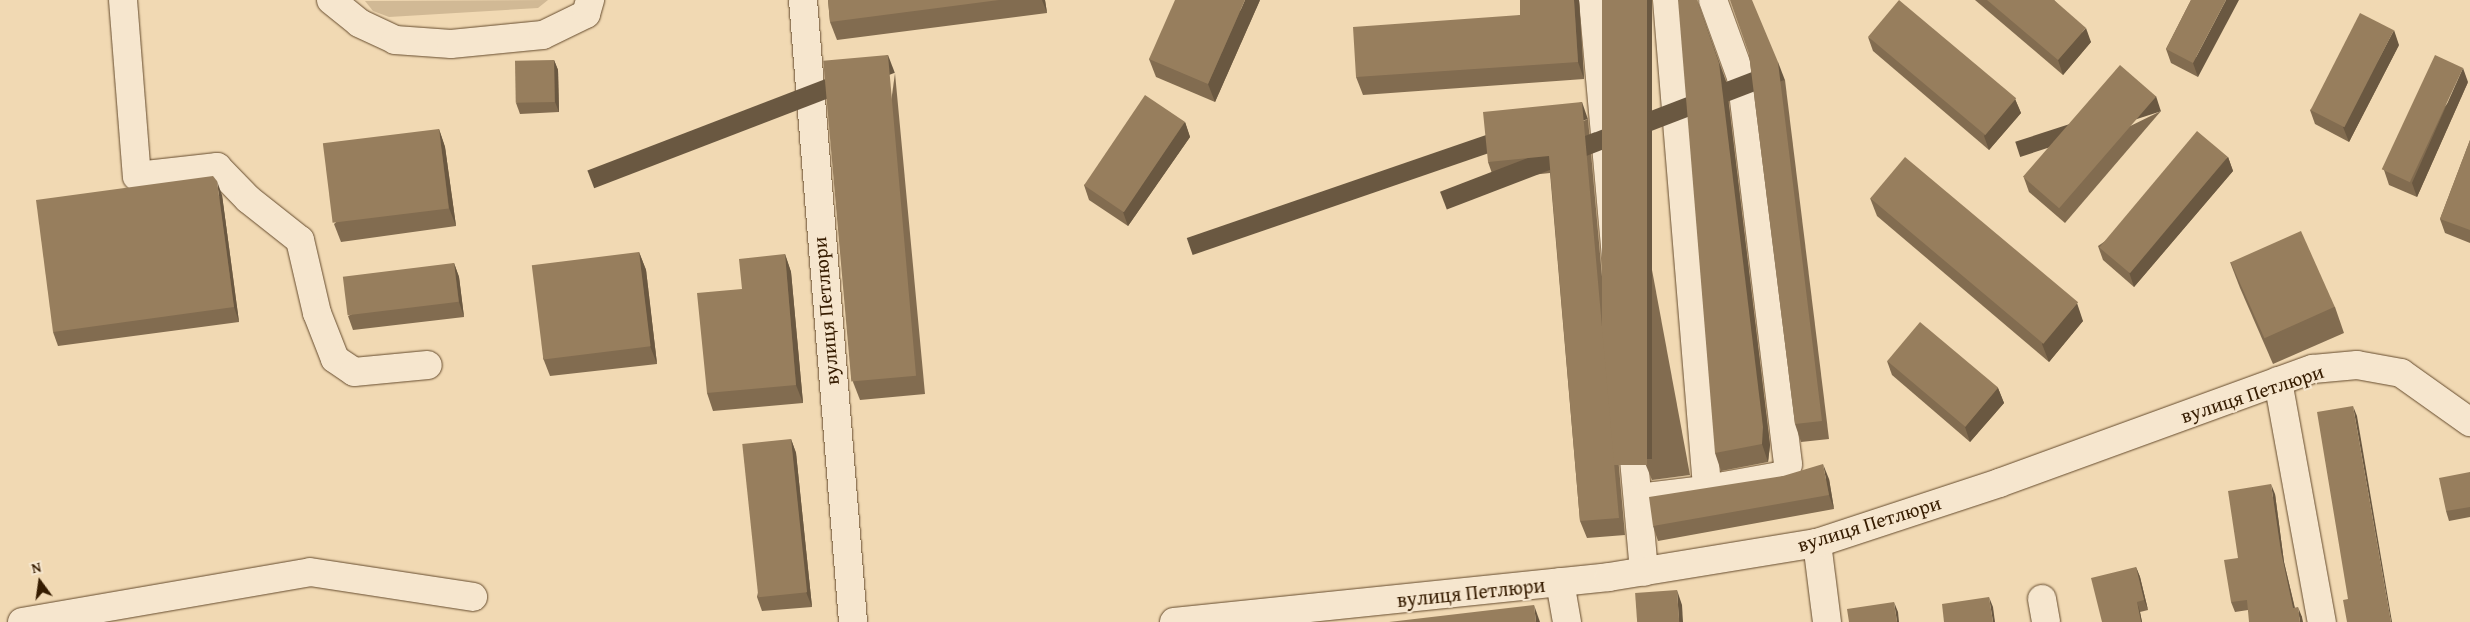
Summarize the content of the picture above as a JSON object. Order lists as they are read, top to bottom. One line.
{"streets":{"street":["вулиця Петлюри"]},"north":"top"}
